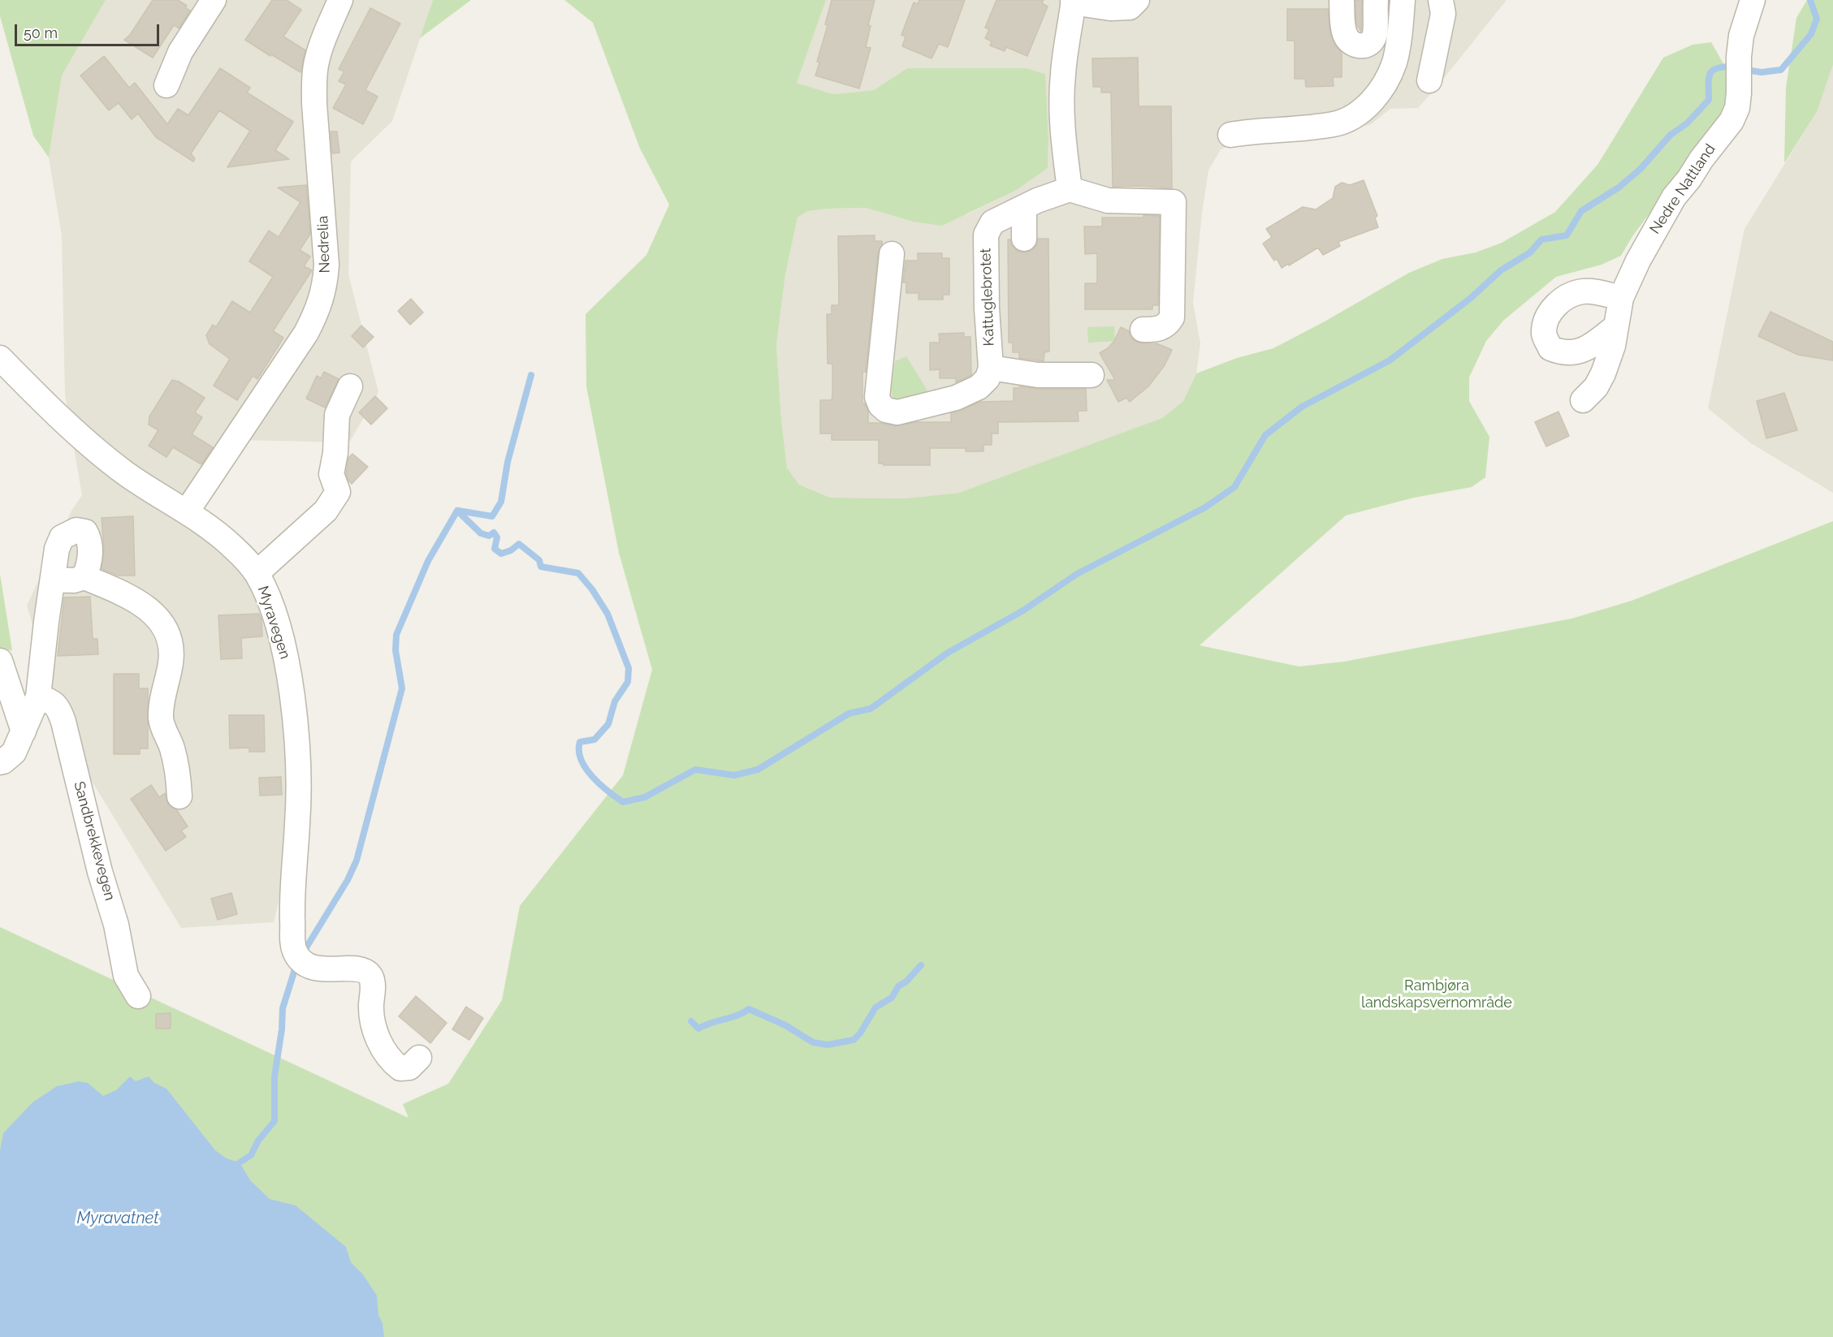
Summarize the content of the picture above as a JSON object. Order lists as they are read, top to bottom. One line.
{"streets":{"street":["Nedre Nattland","Nedrelia","Kattuglebrotet","Myravegen","Sandbrekkevegen"]},"crossings":[["Nedrelia","Myravegen"]],"water":["Myravatnet"],"parks":["Rambjøra landskapsvernområde"],"scale_bar":"50 m"}
